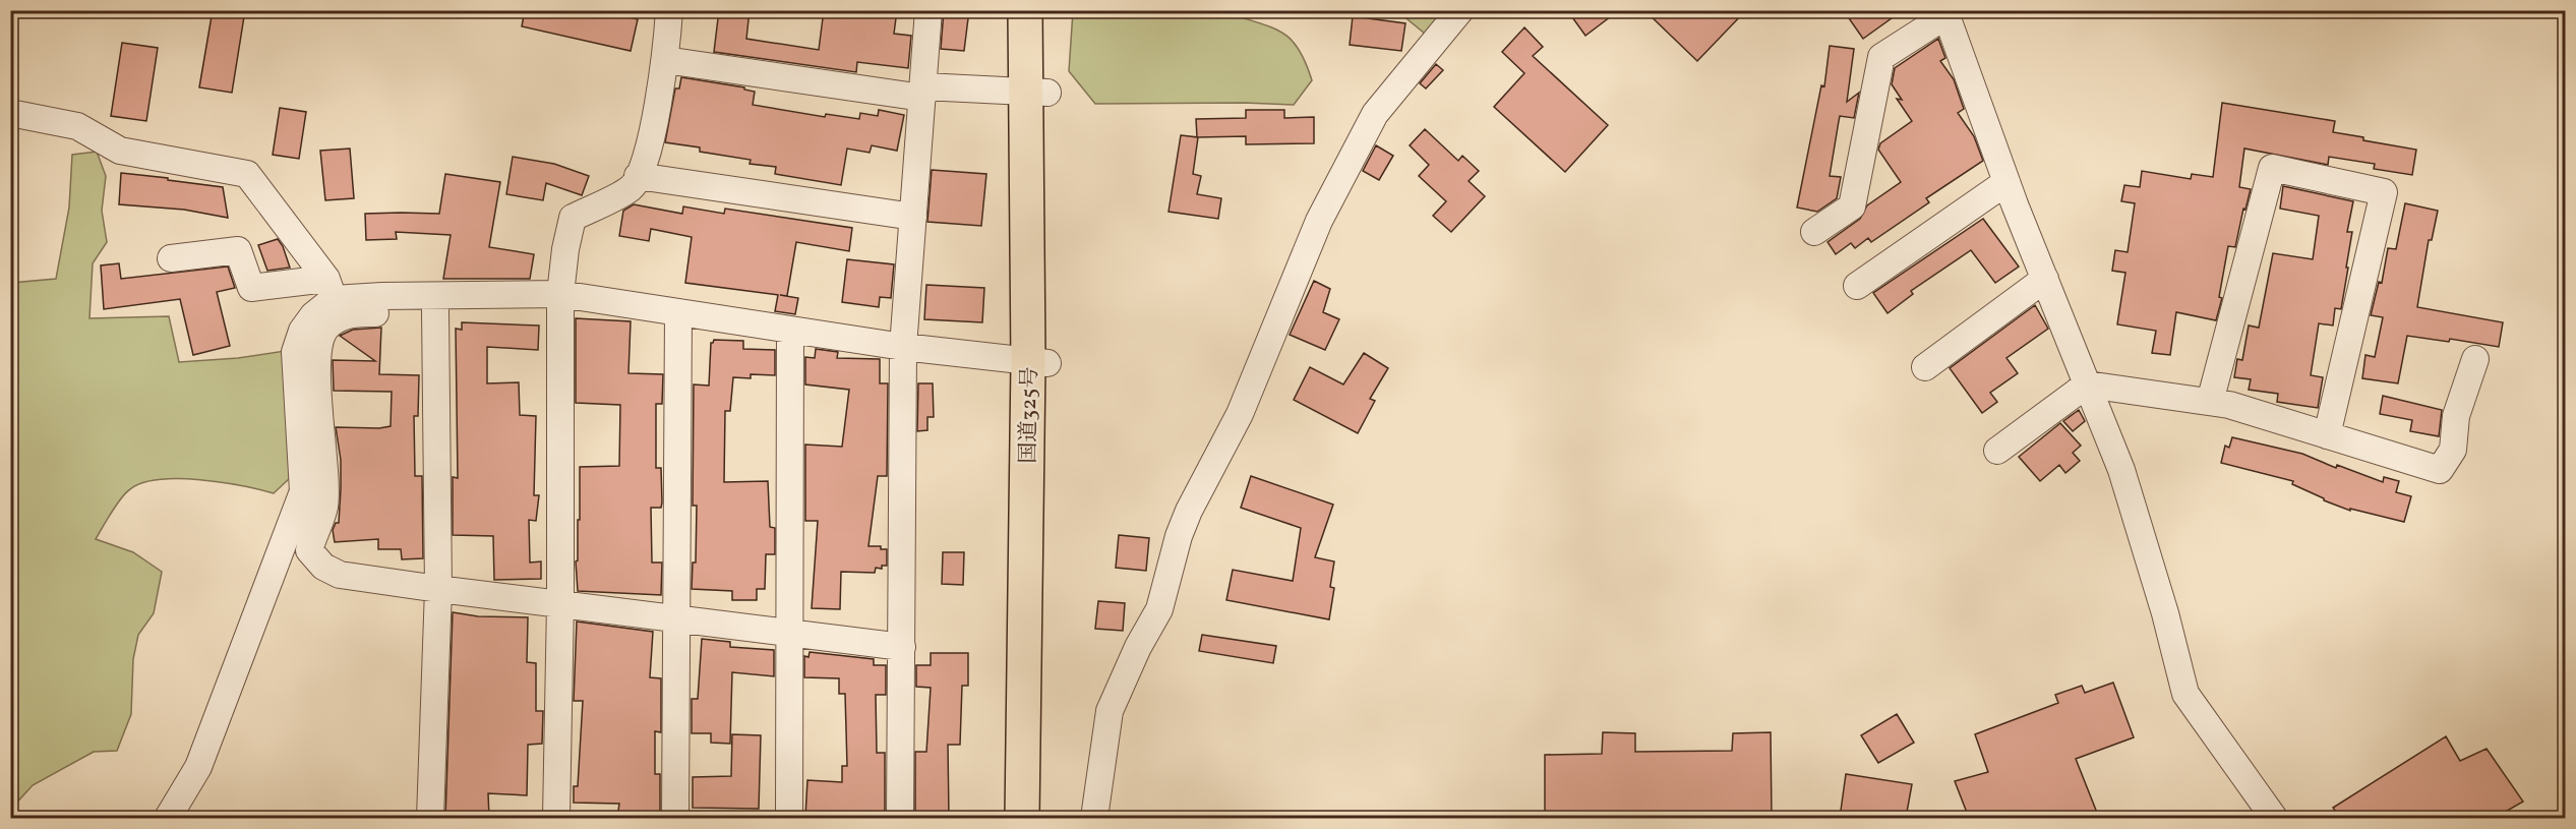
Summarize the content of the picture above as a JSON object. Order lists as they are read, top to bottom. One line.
{"streets":{"highway":["国道325号"]}}
